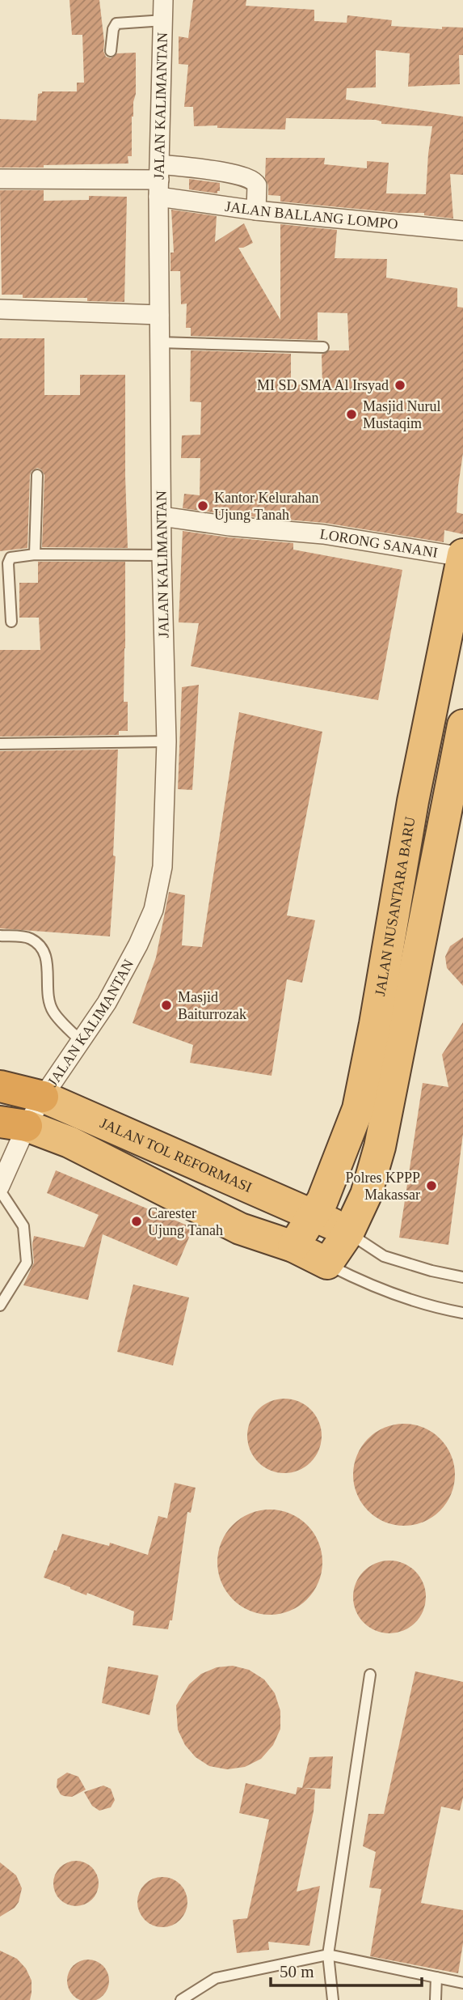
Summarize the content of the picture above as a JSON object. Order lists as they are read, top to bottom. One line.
{"streets":{"highway":["JALAN NUSANTARA BARU","JALAN TOL REFORMASI"],"street":["JALAN KALIMANTAN","JALAN BALLANG LOMPO","LORONG SANANI"]},"crossings":[["JALAN KALIMANTAN","JALAN BALLANG LOMPO"],["JALAN KALIMANTAN","LORONG SANANI"],["JALAN KALIMANTAN","JALAN TOL REFORMASI"],["LORONG SANANI","JALAN NUSANTARA BARU"],["JALAN NUSANTARA BARU","JALAN TOL REFORMASI"]],"places":["MI SD SMA Al Irsyad","Masjid Nurul Mustaqim","Kantor Kelurahan Ujung Tanah","Masjid Baiturrozak","Polres KPPP Makassar","Carester Ujung Tanah"],"scale_bar":"50 m"}
